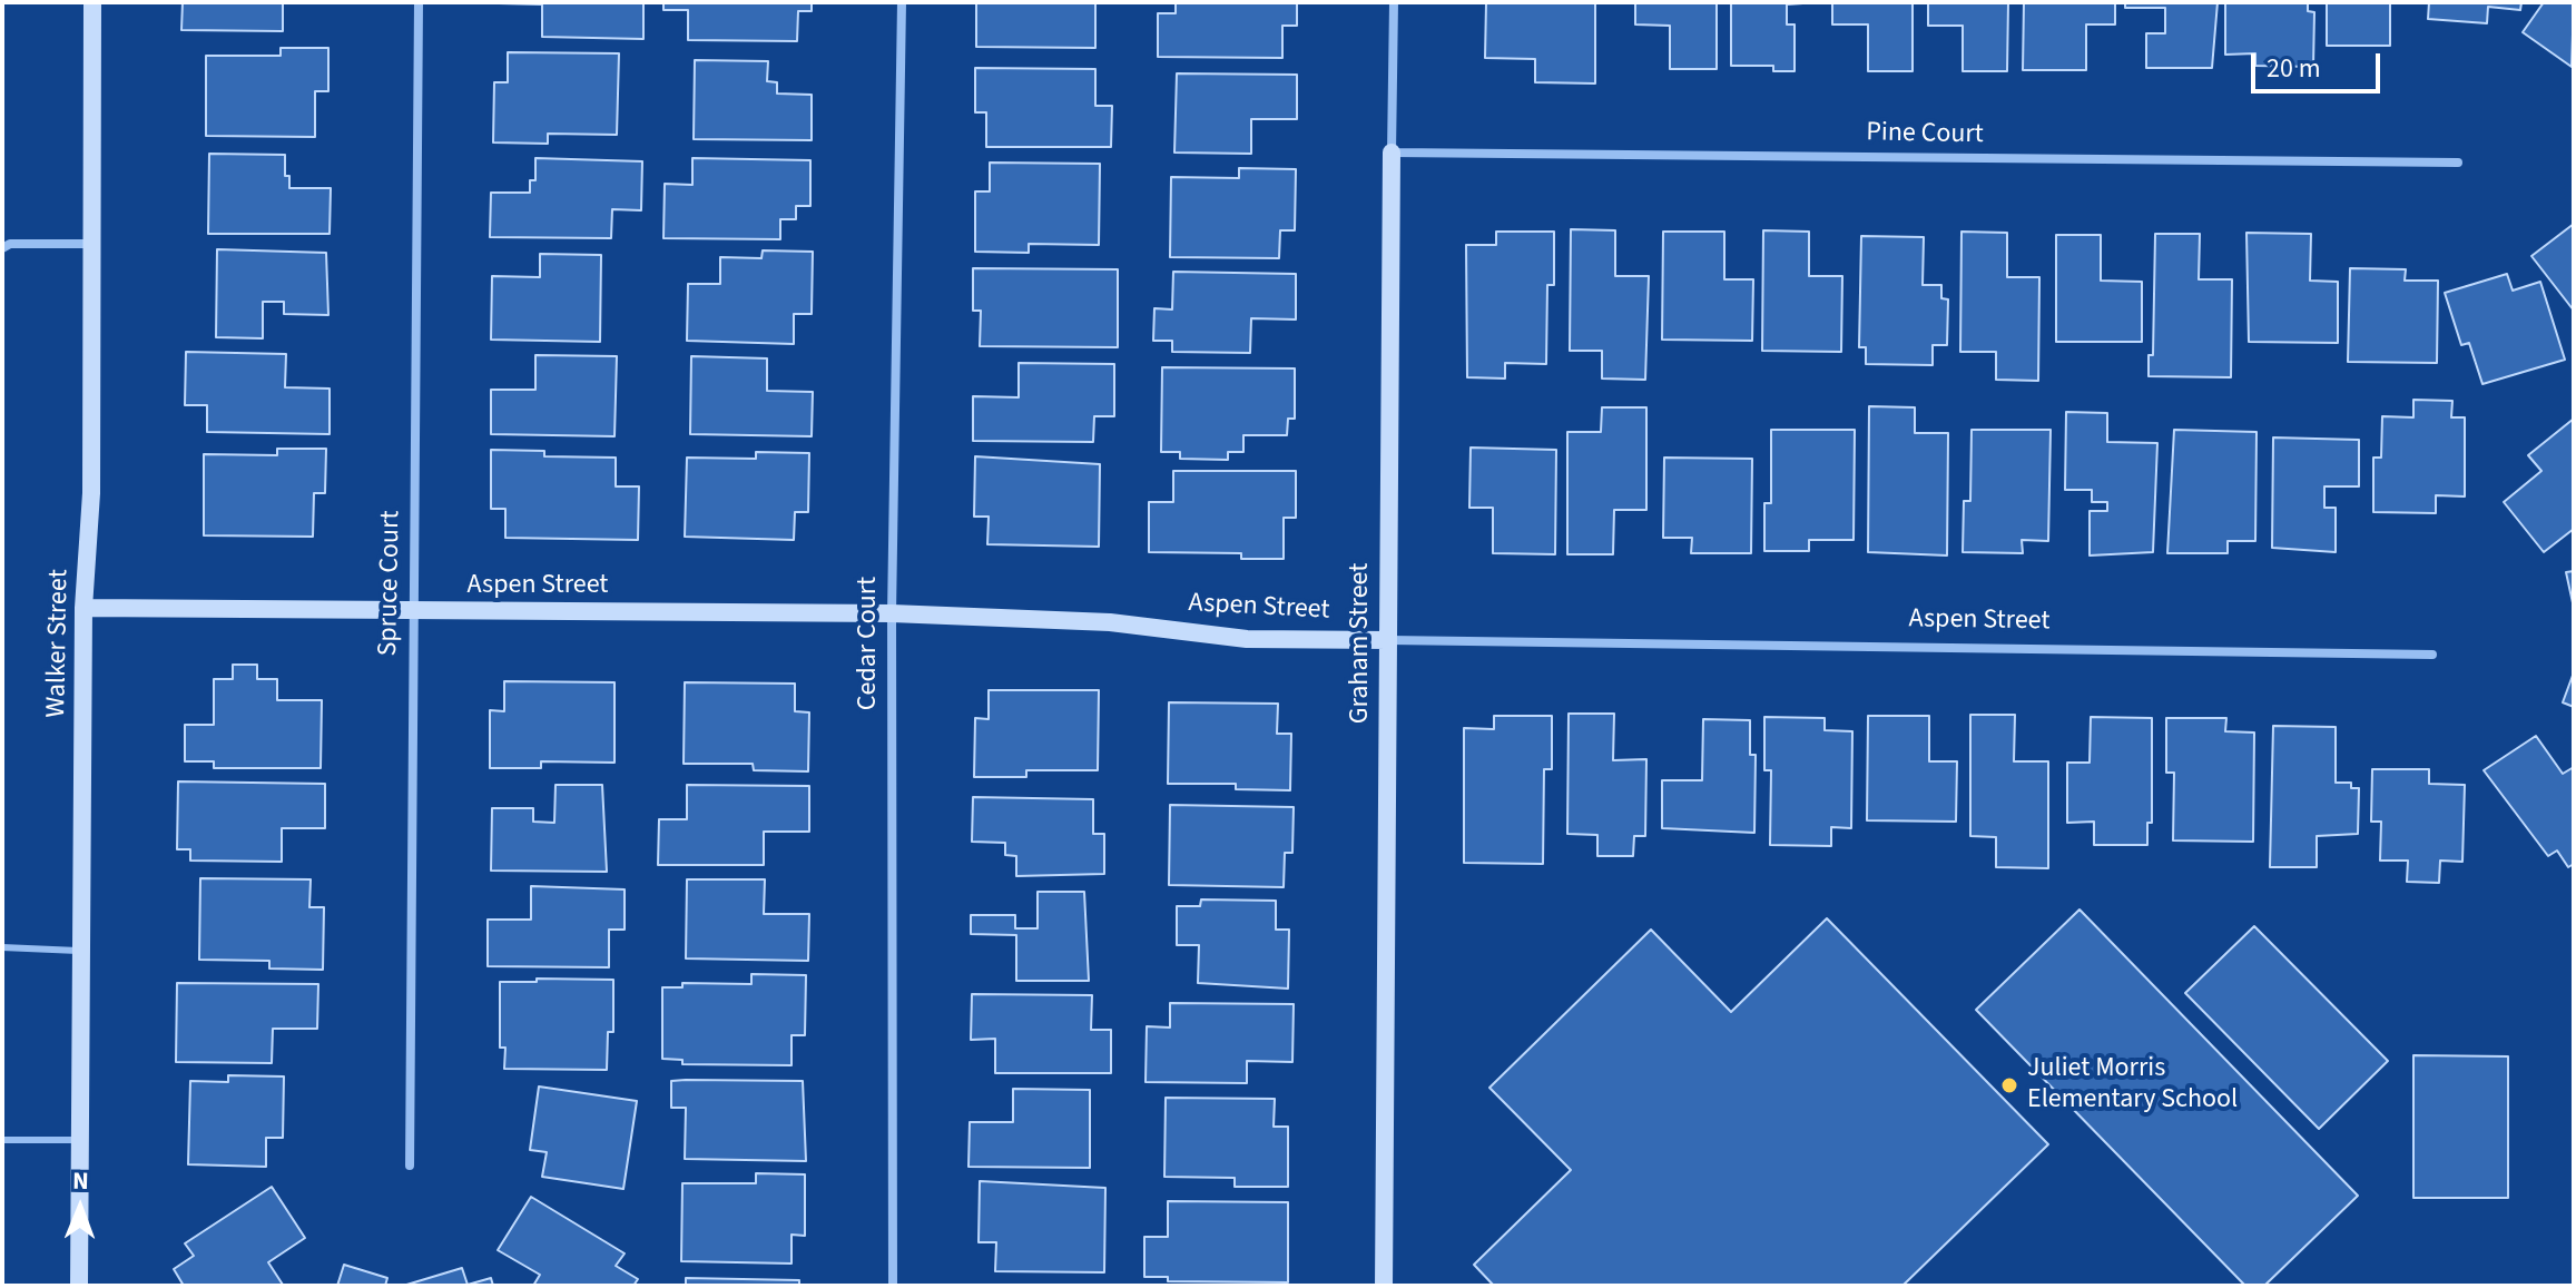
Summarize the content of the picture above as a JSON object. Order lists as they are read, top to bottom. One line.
{"streets":{"street":["Pine Court","Spruce Court","Aspen Street","Walker Street","Cedar Court","Graham Street"]},"crossings":[["Pine Court","Graham Street"],["Spruce Court","Aspen Street"],["Aspen Street","Walker Street"],["Aspen Street","Cedar Court"],["Aspen Street","Graham Street"]],"places":["Juliet Morris Elementary School"],"scale_bar":"20 m","north":"top"}
